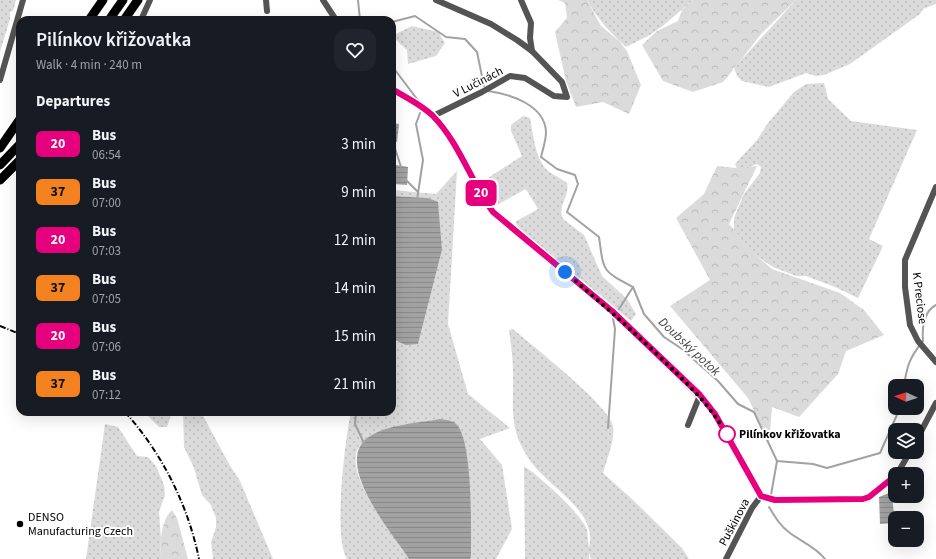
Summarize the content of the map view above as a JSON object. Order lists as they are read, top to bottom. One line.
{"streets":{"street":["V Lučinách","K Preciose","Puškinova"]},"water":["Doubský potok"],"places":["Pilínkov křižovatka","DENSO Manufacturing Czech"],"lines":["bus line 20"],"north":"left","page":{"on_map":"20","heading":[["Pilínkov křižovatka","Walk · 4 min · 240 m"],"Departures"],"list":[{"mark":"20","name":"Bus","note":"06:54","value":"3 min"},{"mark":"37","name":"Bus","note":"07:00","value":"9 min"},{"mark":"20","name":"Bus","note":"07:03","value":"12 min"},{"mark":"37","name":"Bus","note":"07:05","value":"14 min"},{"mark":"20","name":"Bus","note":"07:06","value":"15 min"},{"mark":"37","name":"Bus","note":"07:12","value":"21 min"}],"map_buttons":["+","−"]}}
